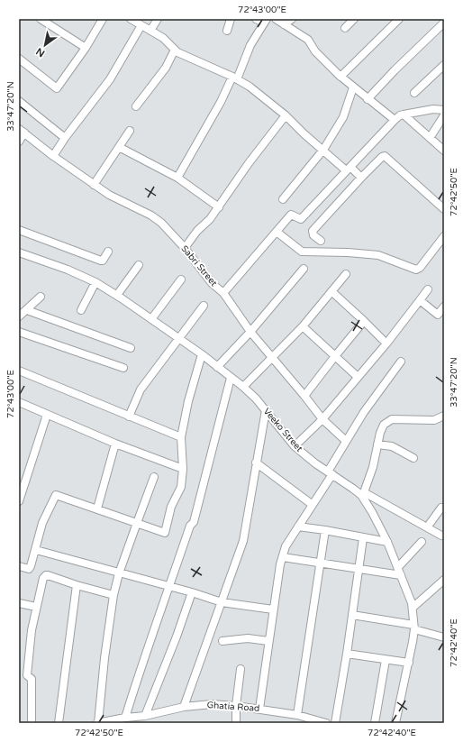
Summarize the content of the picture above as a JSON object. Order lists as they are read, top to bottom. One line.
{"streets":{"street":["Sabri Street","Veeko Street","Ghatia Road"]},"north":"bottom left","coordinates":["72°43'00\"E","33°47'20\"N","72°42'50\"E","72°42'40\"E"]}
